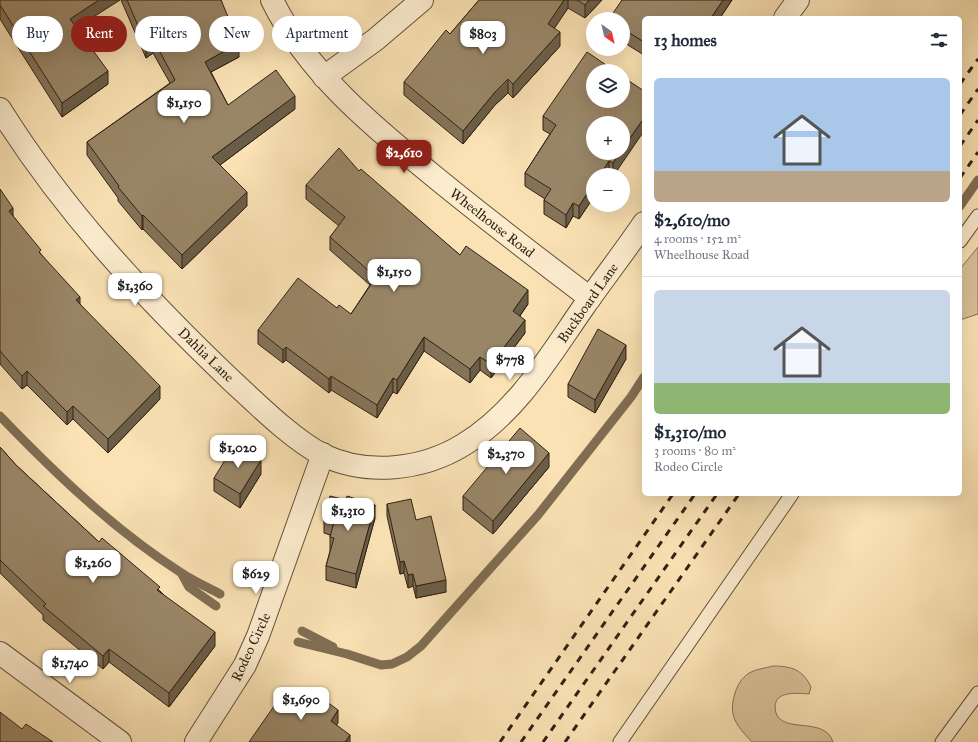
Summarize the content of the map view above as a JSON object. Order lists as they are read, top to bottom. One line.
{"streets":{"street":["Wheelhouse Road","Buckboard Lane","Dahlia Lane","Rodeo Circle"]},"crossings":[["Wheelhouse Road","Buckboard Lane"],["Buckboard Lane","Dahlia Lane"],["Buckboard Lane","Rodeo Circle"],["Dahlia Lane","Rodeo Circle"]],"north":"bottom right","page":{"map_buttons":["+","−"],"chip":["Buy","Rent","Filters","New","Apartment"],"heading":"13 homes","price":["$803","$1,150","$2,610","$1,150","$1,360","$778","$1,020","$2,370","$1,310","$1,260","$629","$1,740","$1,690"],"list":[{"name":"$2,610/mo","note":"4 rooms · 152 m² · Wheelhouse Road"},{"name":"$1,310/mo","note":"3 rooms · 80 m² · Rodeo Circle"}]}}
